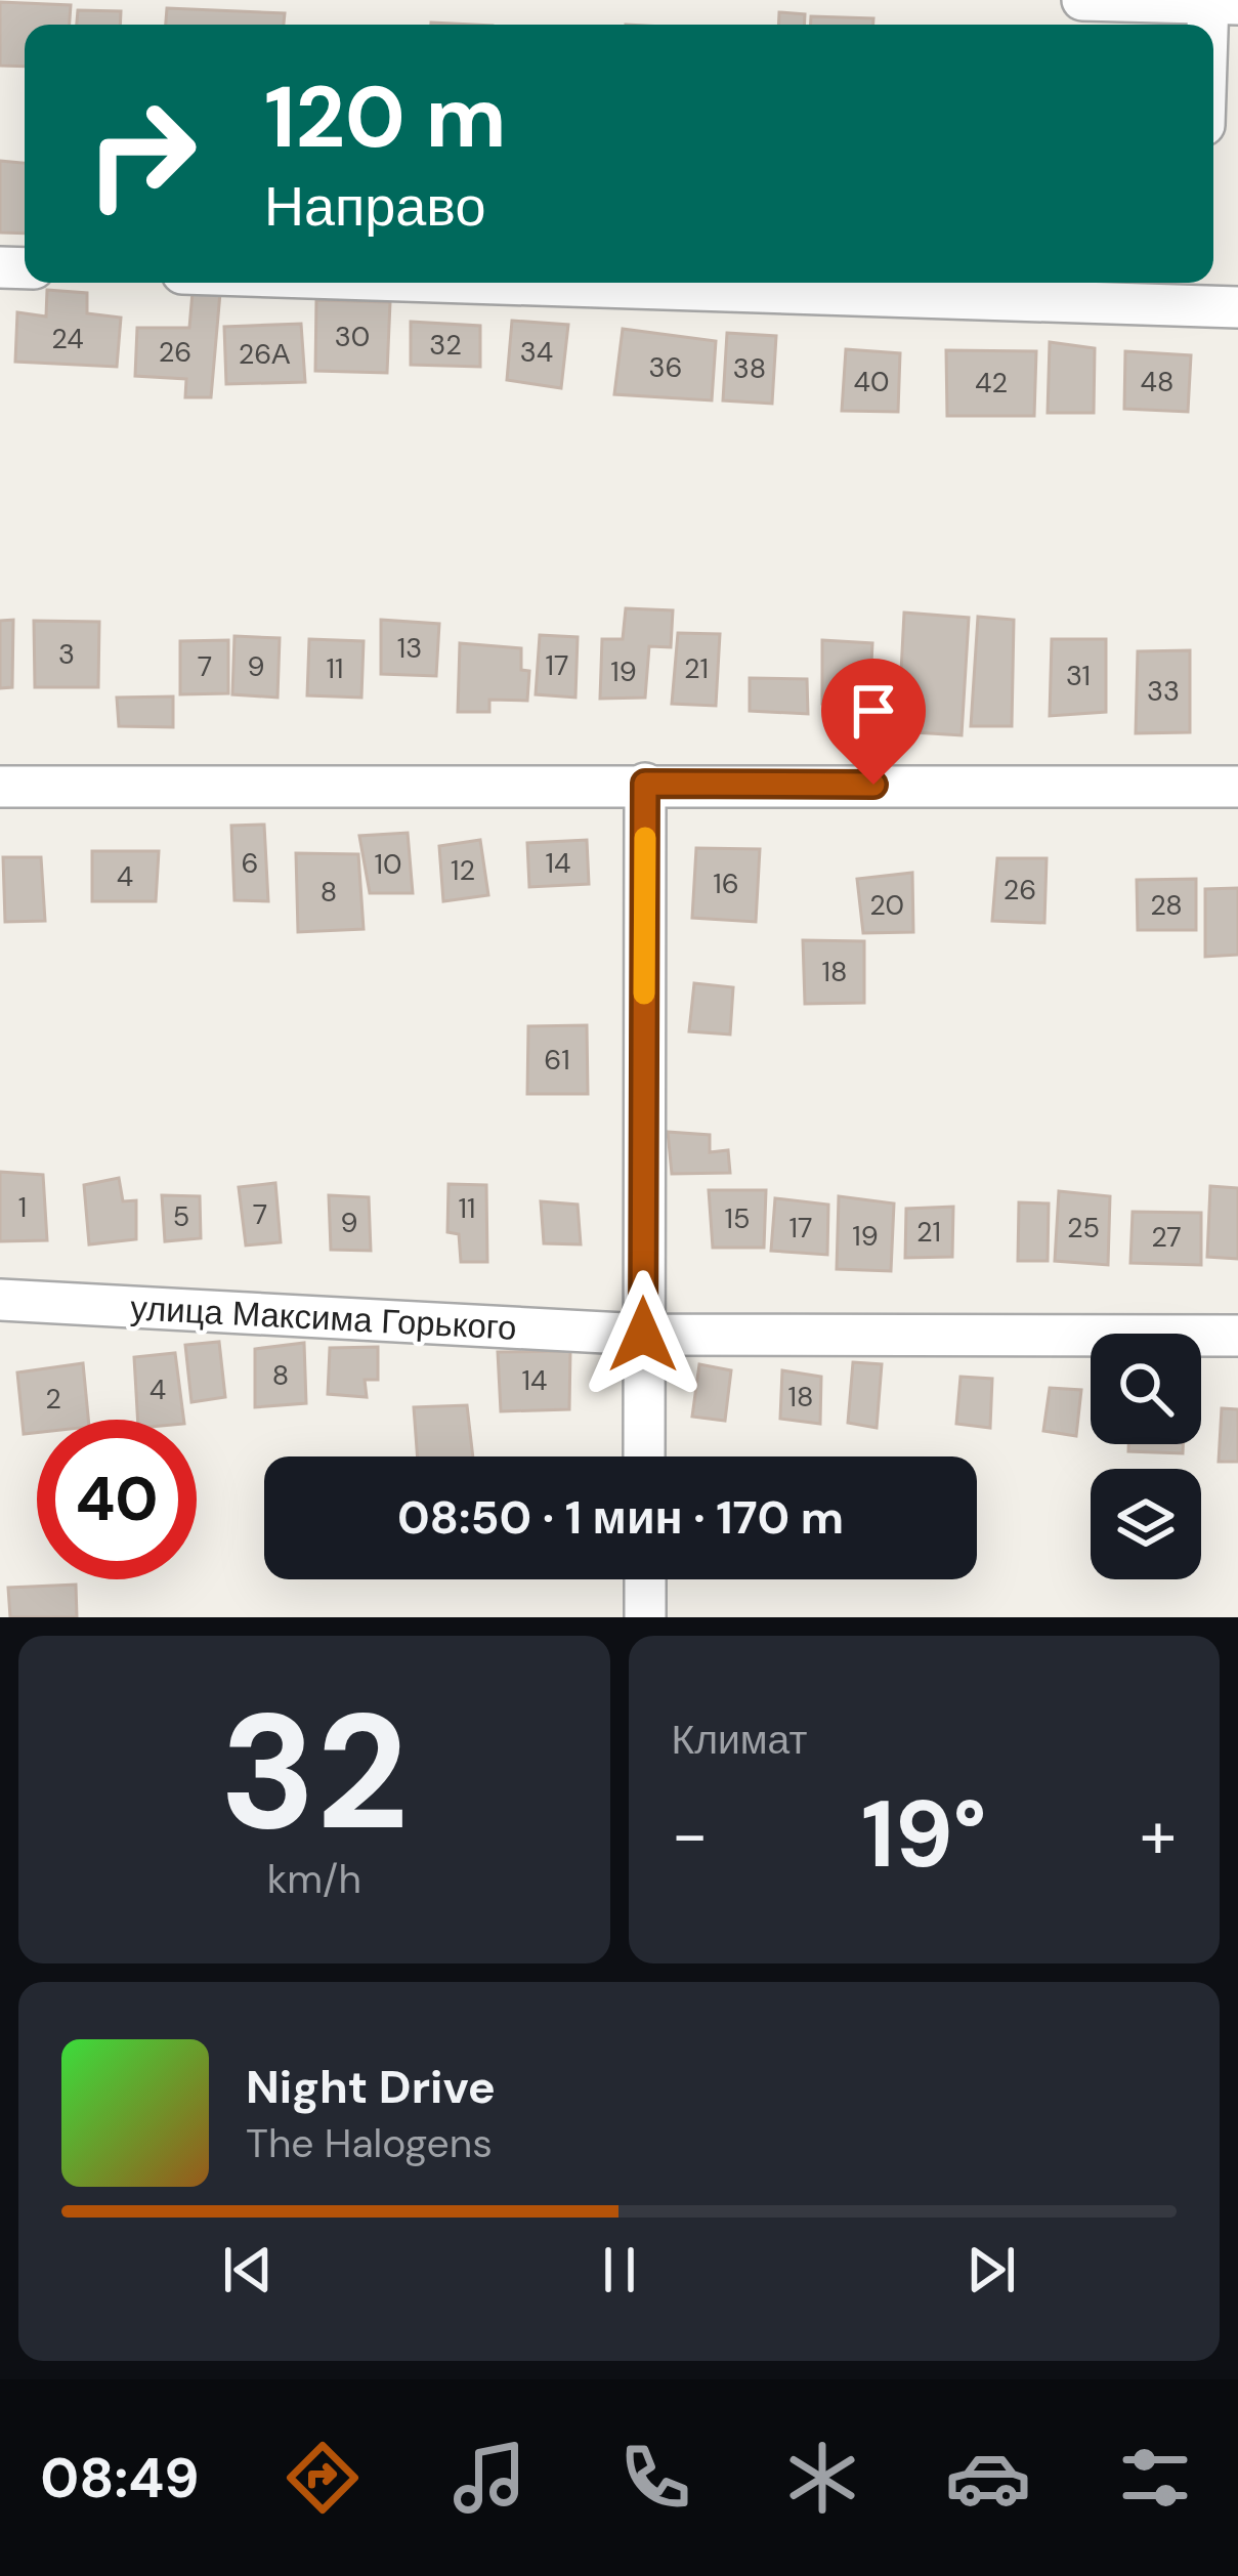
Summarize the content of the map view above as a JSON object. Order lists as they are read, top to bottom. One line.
{"streets":{"street":["улица Максима Горького"]},"house_numbers":["30","24","32","26","34","26А","36","38","40","48","42","13","3","17","7","9","11","21","19","31","33","6","14","10","12","4","16","26","8","20","28","18","61","1","11","7","5","15","9","17","25","21","19","27","8","14","4","18","2"],"page":{"turn":["120 m","Направо"],"limit":"40","trip":"08:50 · 1 мин · 170 m","tile":[["32","km/h"],"Климат"],"heat":["−","19°","+"],"song":["Night Drive","The Halogens"],"tabs":"08:49"}}
